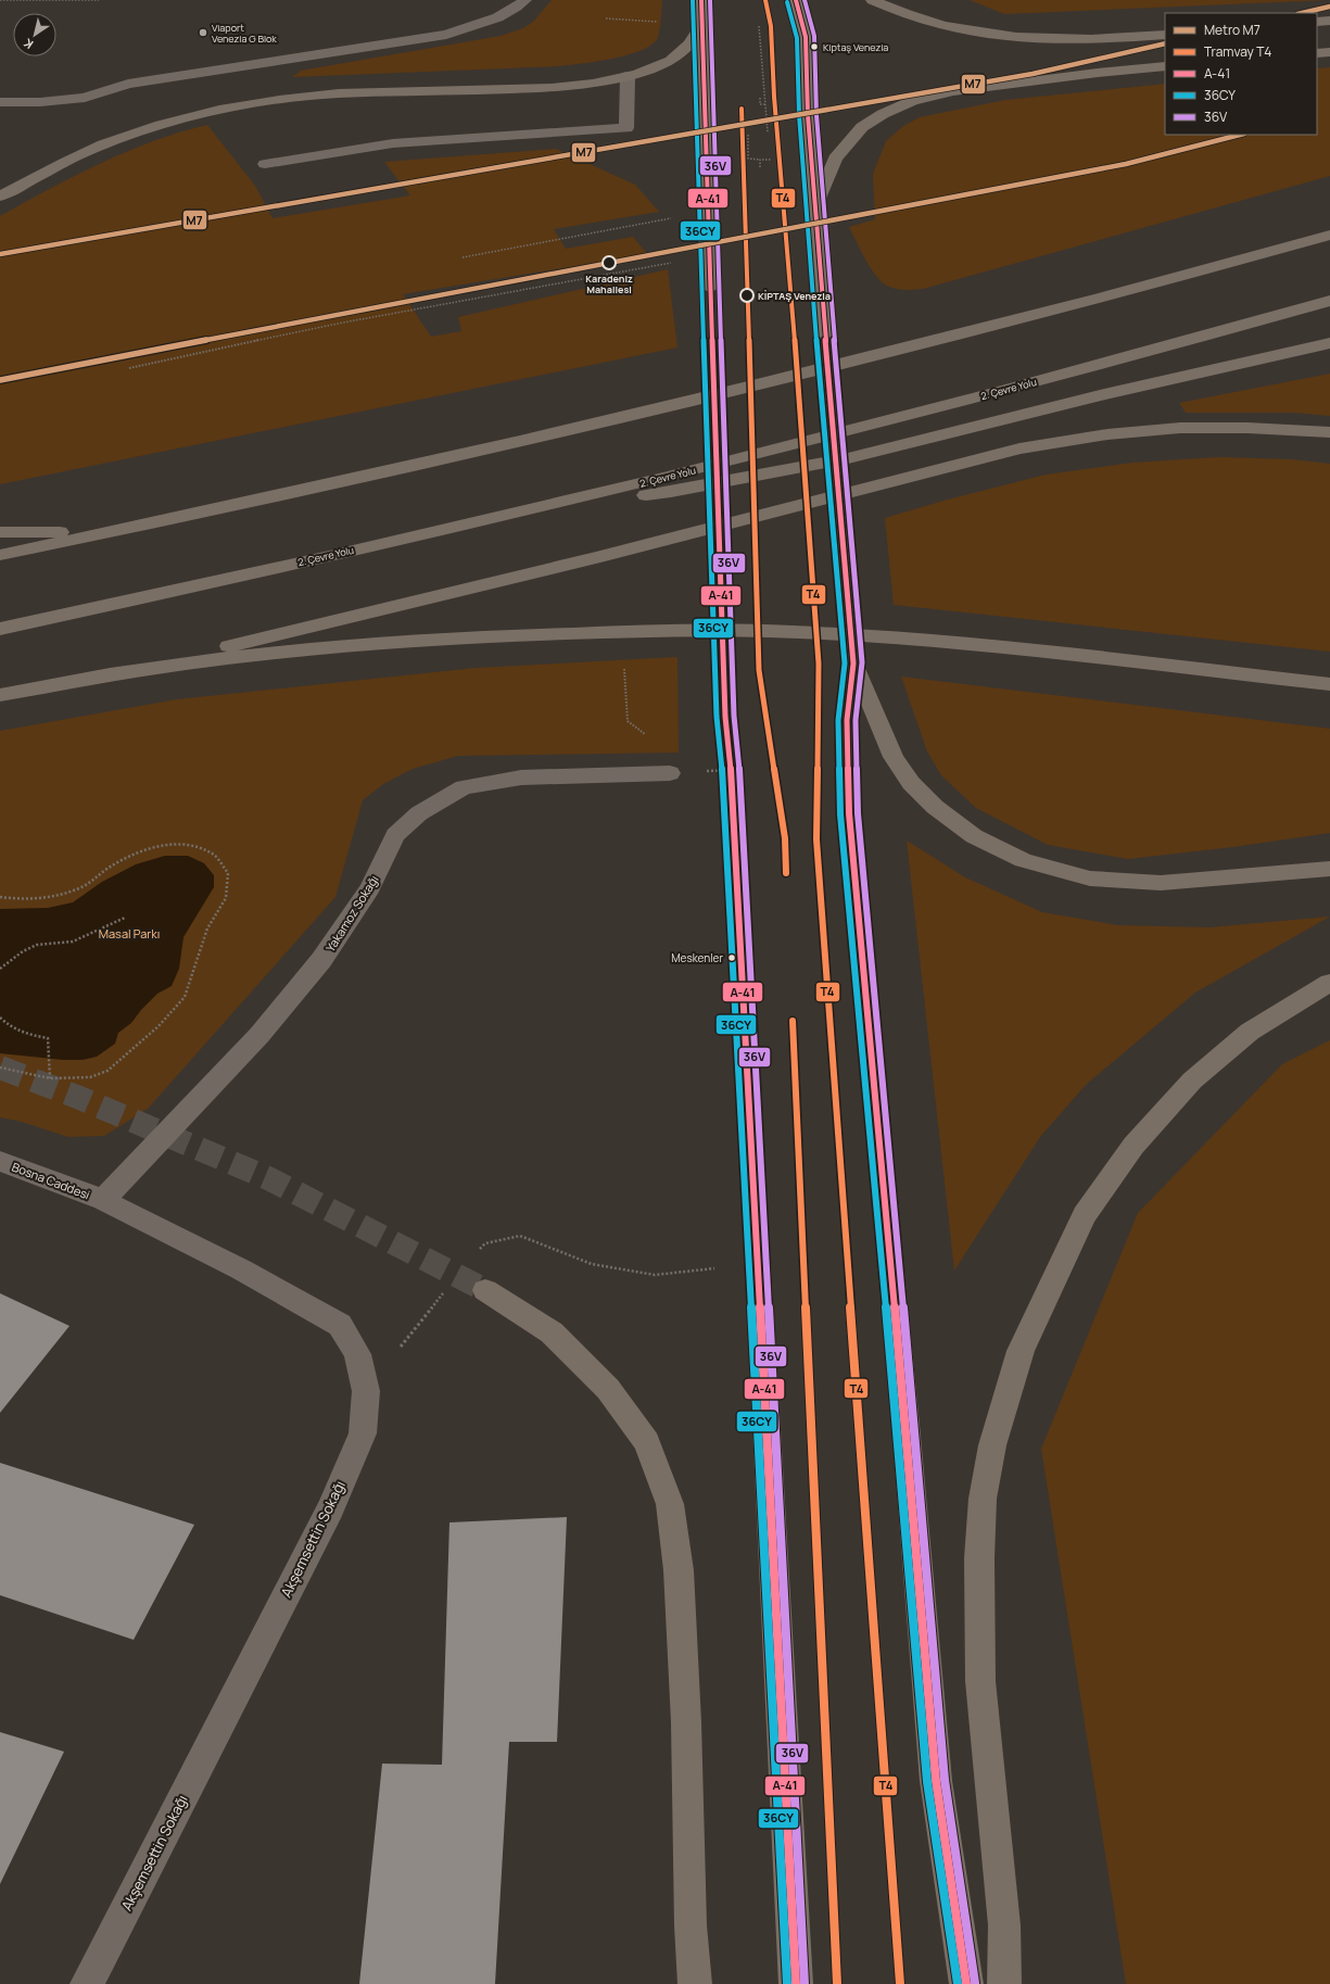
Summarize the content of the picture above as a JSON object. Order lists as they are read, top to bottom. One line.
{"streets":{"highway":["2. Çevre Yolu"],"street":["Yakamoz Sokağı","Bosna Caddesi","Akşemsettin Sokağı"]},"crossings":[["Yakamoz Sokağı","Bosna Caddesi"],["Yakamoz Sokağı","Akşemsettin Sokağı"],["Bosna Caddesi","Akşemsettin Sokağı"]],"parks":["Masal Parkı"],"places":["Viaport Venezia G Blok","Kiptaş Venezia","Karadeniz Mahallesi","KİPTAŞ Venezia","Meskenler"],"lines":["tram line T4","transit line A-41","transit line 36CY","transit line 36V","metro line M7"],"legend":["Metro M7","Tramvay T4","A-41","36CY","36V"],"north":"bottom left"}
